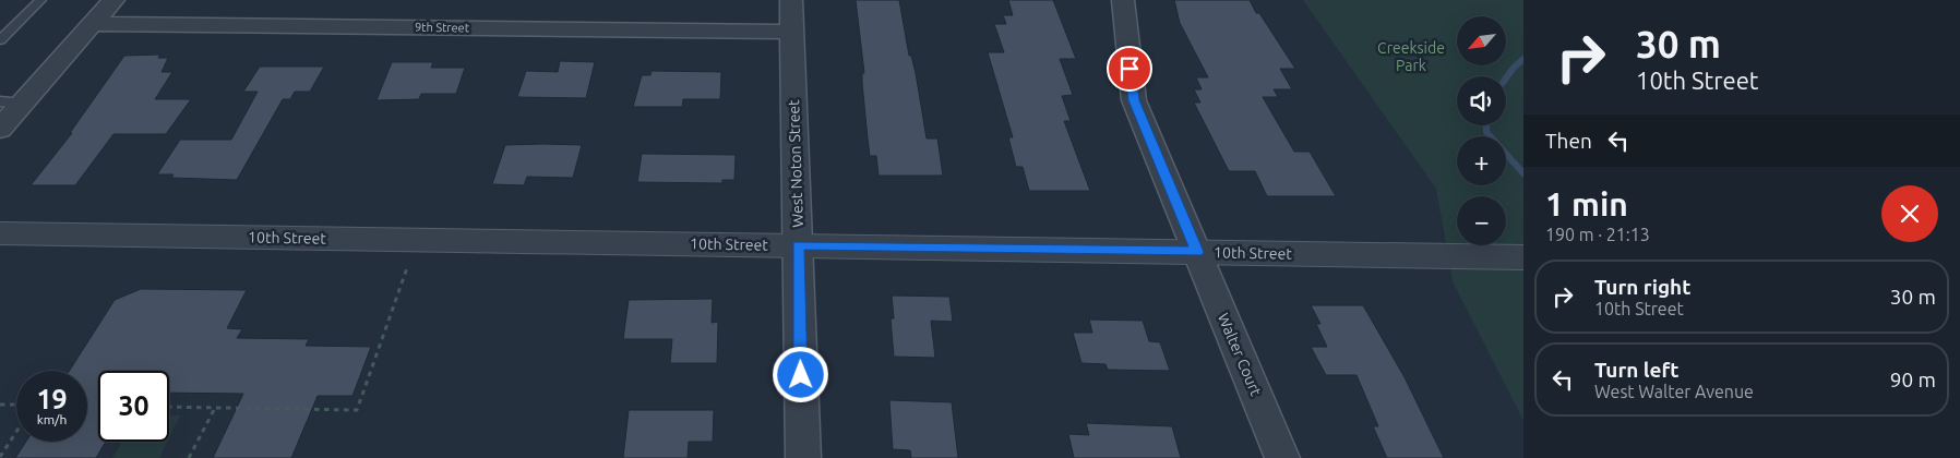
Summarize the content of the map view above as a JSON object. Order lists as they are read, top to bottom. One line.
{"streets":{"street":["9th Street","West Noton Street","10th Street","Walter Court"]},"crossings":[["9th Street","West Noton Street"],["West Noton Street","10th Street"],["10th Street","Walter Court"]],"parks":["Creekside Park"],"north":"bottom left","page":{"turn":["30 m","10th Street"],"map_buttons":["+","−"],"then":"Then","heading":["1 min","190 m · 21:13"],"list":[{"name":"Turn right","note":"10th Street","value":"30 m"},{"name":"Turn left","note":"West Walter Avenue","value":"90 m"}],"speed":"19 km/h","limit":"30"}}
